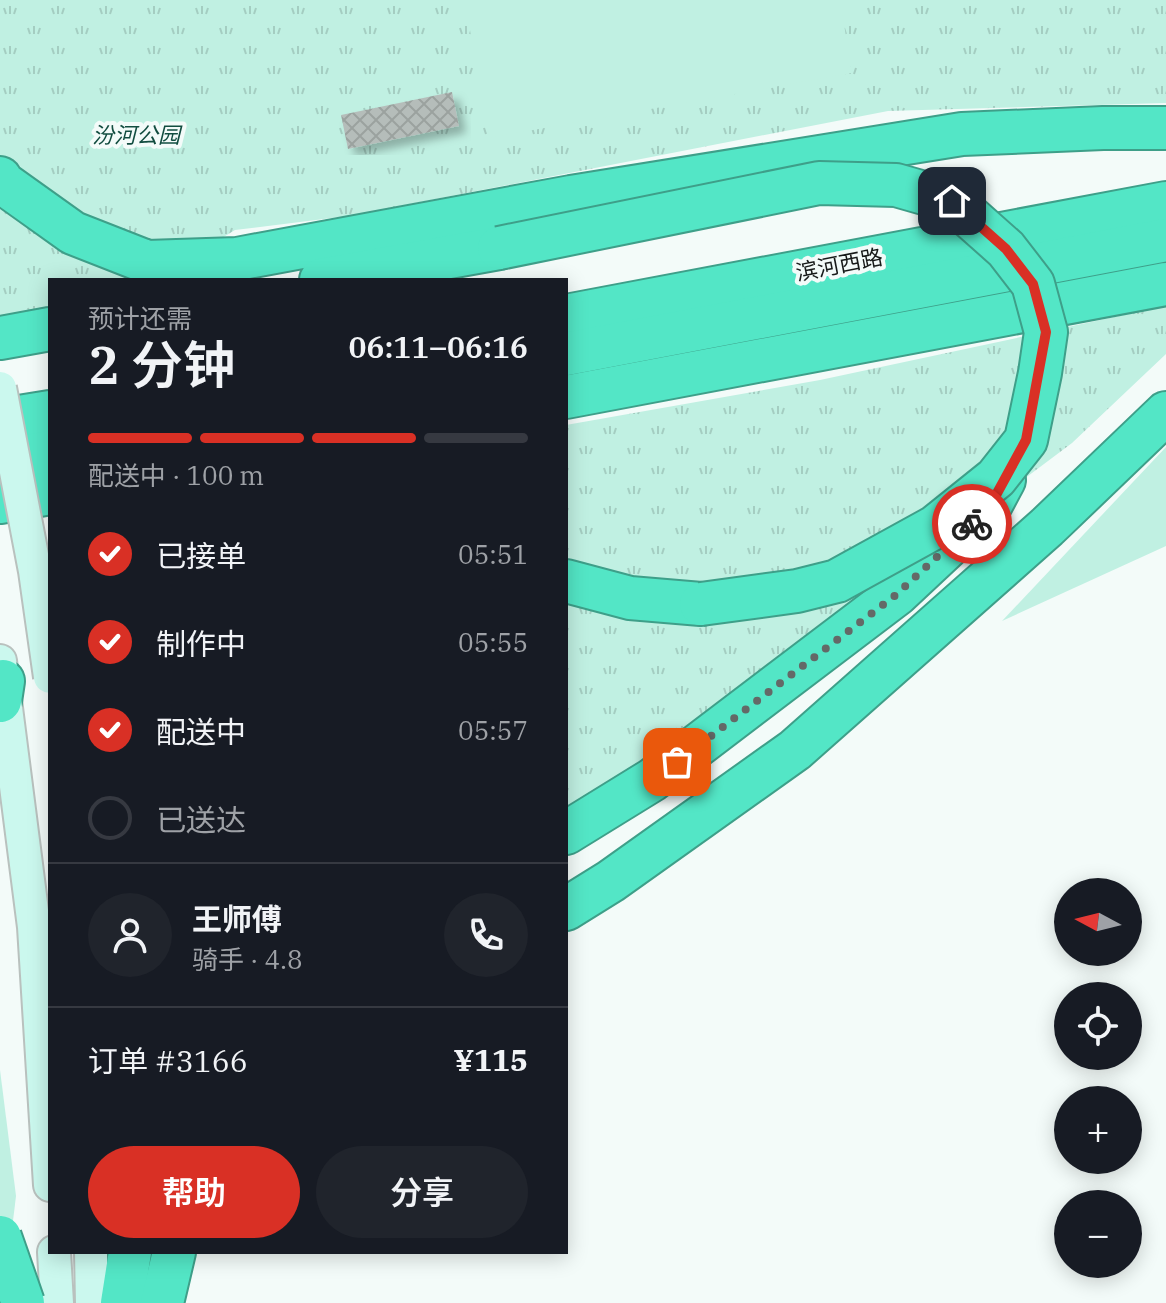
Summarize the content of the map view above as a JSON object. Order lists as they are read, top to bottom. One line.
{"streets":{"highway":["滨河西路"]},"parks":["汾河公园"],"north":"left","page":{"heading":["2 分钟","预计还需","06:11–06:16"],"panel":["王师傅","骑手 · 4.8","订单 #3166","¥115"],"bar":"配送中 · 100 m","list":[["已接单","05:51"],["制作中","05:55"],["配送中","05:57"],"已送达"],"map_buttons":["+","−"],"buttons":["帮助","分享"]}}
